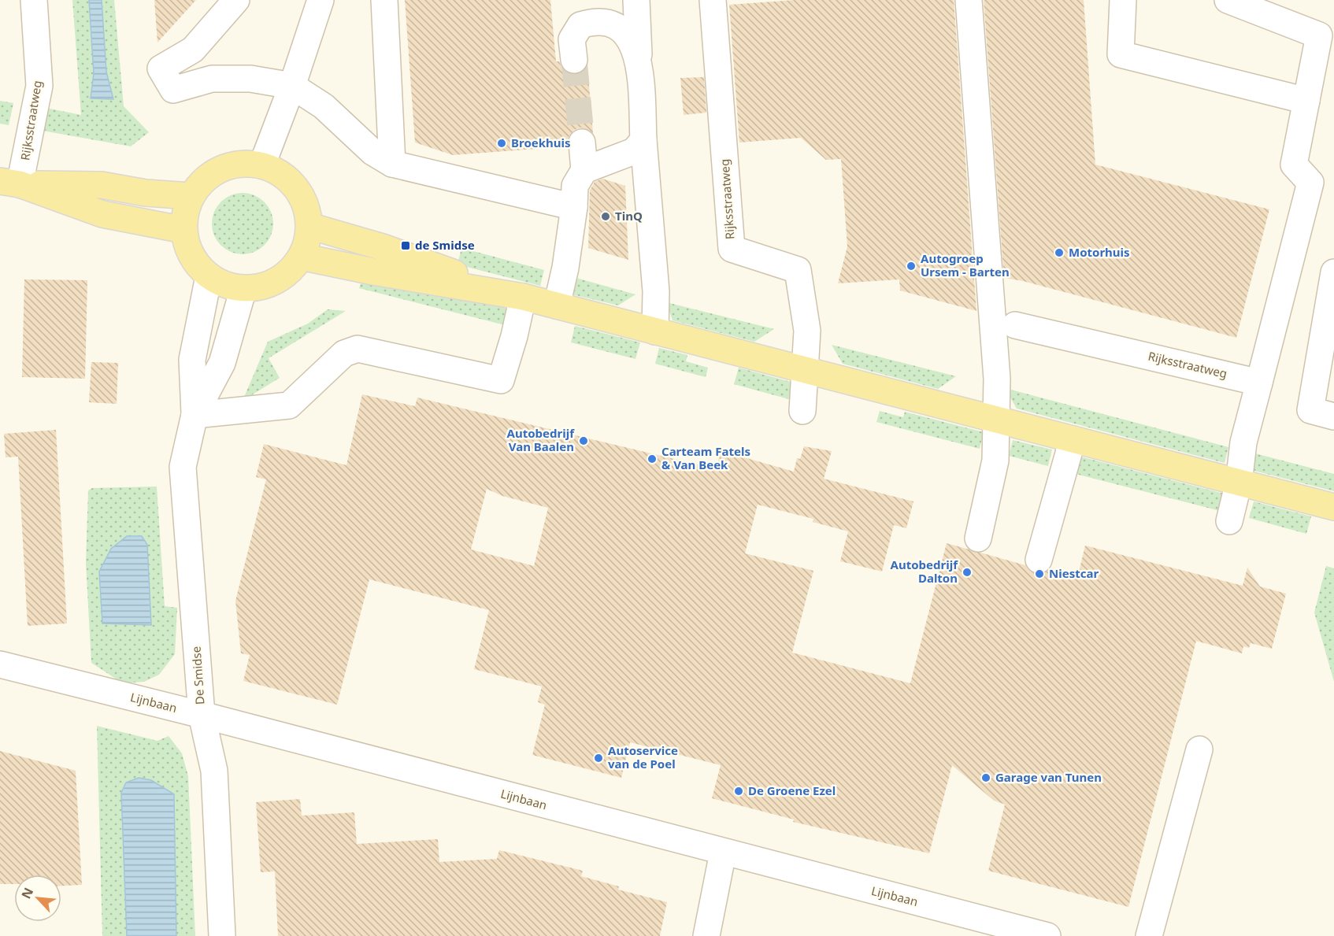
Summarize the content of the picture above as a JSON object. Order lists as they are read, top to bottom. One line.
{"streets":{"street":["Rijksstraatweg","De Smidse","Lijnbaan"]},"crossings":[["De Smidse","Lijnbaan"]],"places":{"other":["Broekhuis","TinQ","Motorhuis","Autogroep Ursem - Barten","Autobedrijf Van Baalen","Carteam Fatels & Van Beek","Autobedrijf Dalton","Niestcar","Autoservice van de Poel","Garage van Tunen","De Groene Ezel"],"transit":["de Smidse"]},"north":"top left"}
